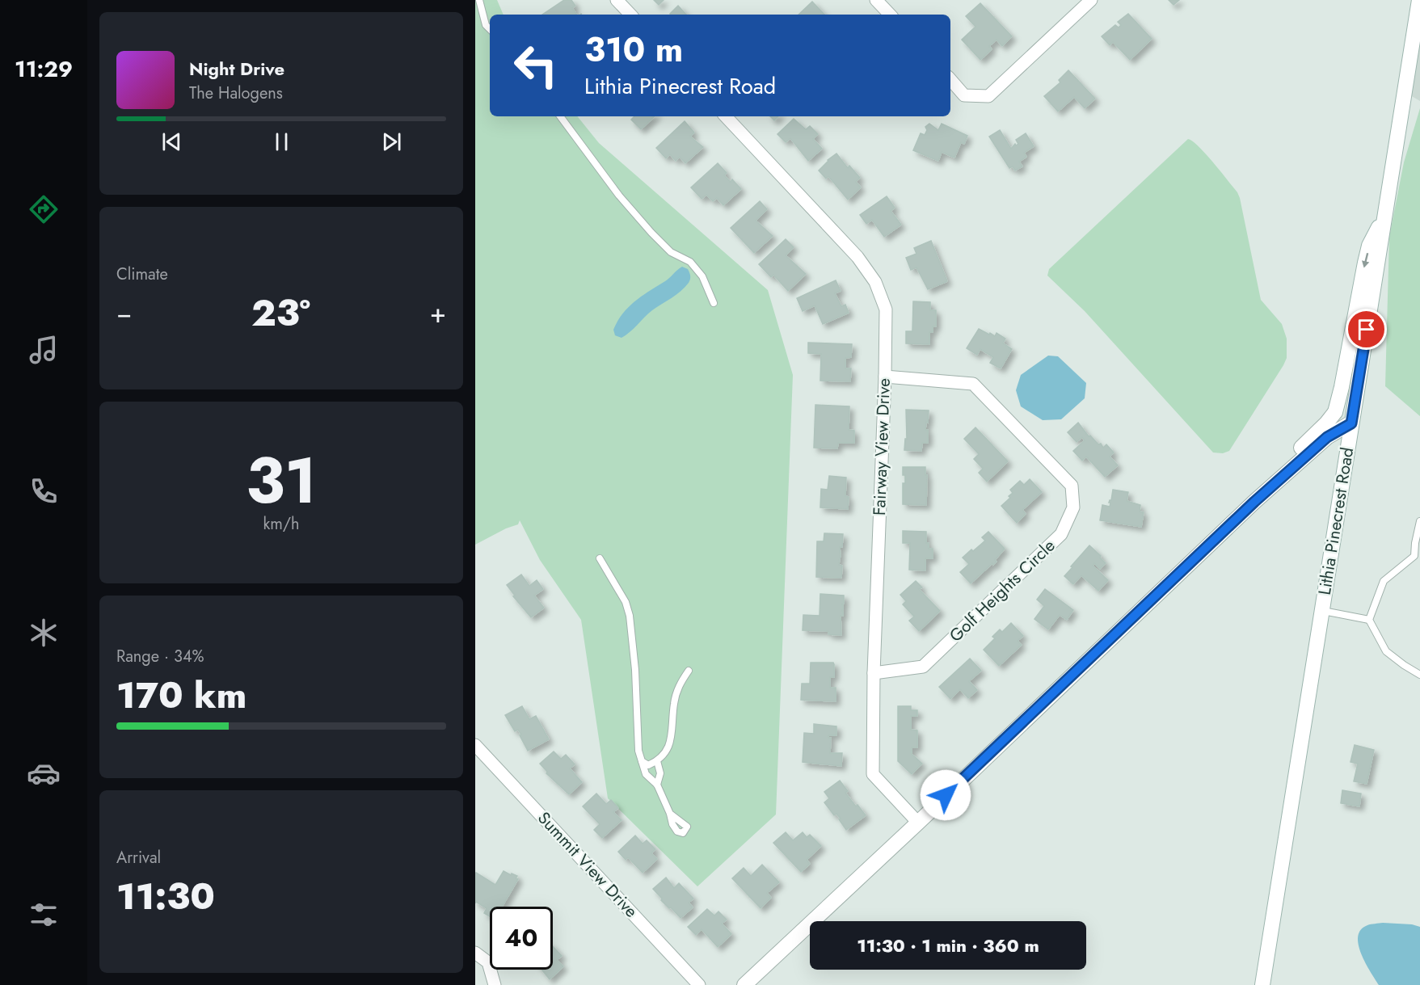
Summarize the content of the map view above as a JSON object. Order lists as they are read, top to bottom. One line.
{"streets":{"main road":["Lithia Pinecrest Road"],"street":["Fairway View Drive","Golf Heights Circle","Summit View Drive"]},"crossings":[["Fairway View Drive","Golf Heights Circle"]],"page":{"tabs":"11:29","turn":["310 m","Lithia Pinecrest Road"],"song":["Night Drive","The Halogens"],"tile":["Climate",["31","km/h"],["Range · 34%","170 km"],["Arrival","11:30"]],"heat":["−","23°","+"],"limit":"40","trip":"11:30 · 1 min · 360 m"}}
